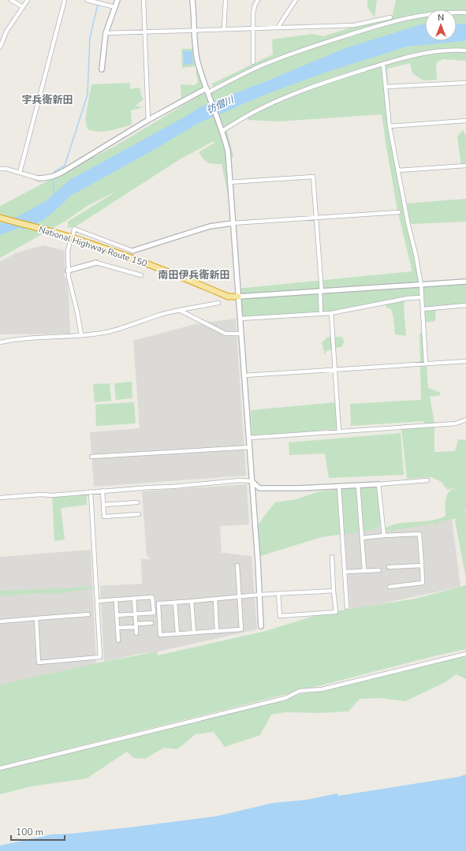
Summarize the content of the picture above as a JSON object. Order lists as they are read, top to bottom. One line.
{"streets":{"highway":["National Highway Route 150"]},"districts":["宇兵衛新田","南田伊兵衛新田"],"water":["彷僧川"],"scale_bar":"100 m","north":"top"}
